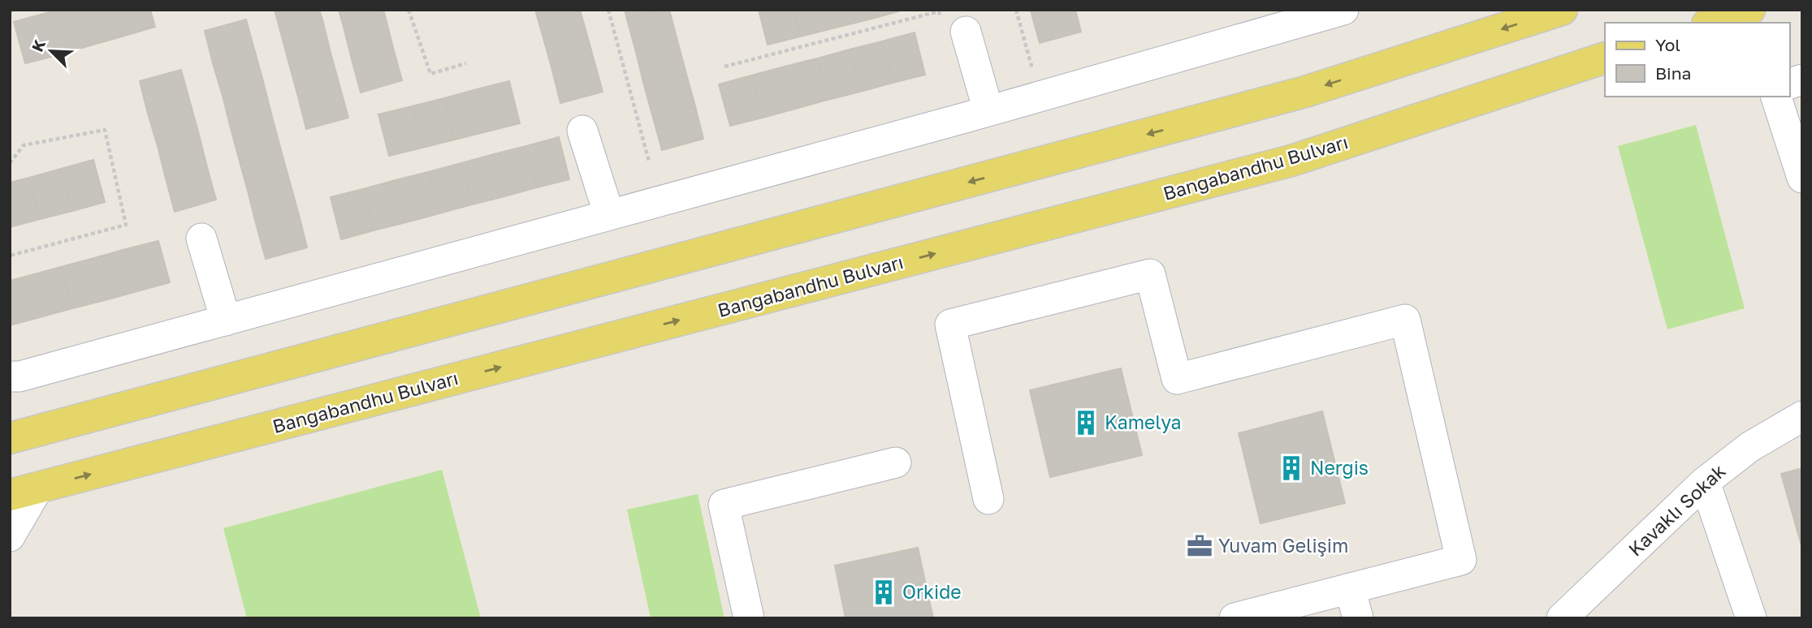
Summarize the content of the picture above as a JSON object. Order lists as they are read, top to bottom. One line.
{"streets":{"main road":["Bangabandhu Bulvarı"],"street":["Kavaklı Sokak"]},"places":{"building":["Kamelya","Nergis","Orkide"],"office":["Yuvam Gelişim"]},"legend":["Yol","Bina"],"north":"top left"}
